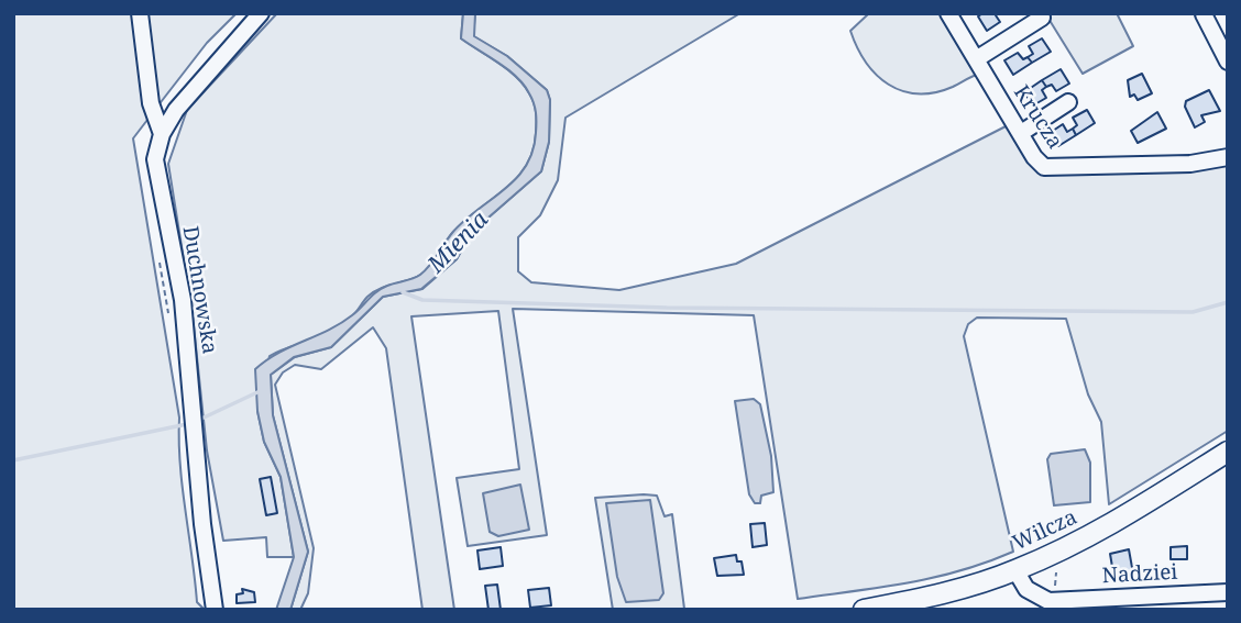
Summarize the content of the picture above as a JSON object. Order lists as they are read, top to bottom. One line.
{"streets":{"main road":["Wilcza"],"street":["Krucza","Duchnowska","Nadziei"]},"crossings":[["Wilcza","Nadziei"]],"water":["Mienia"]}
